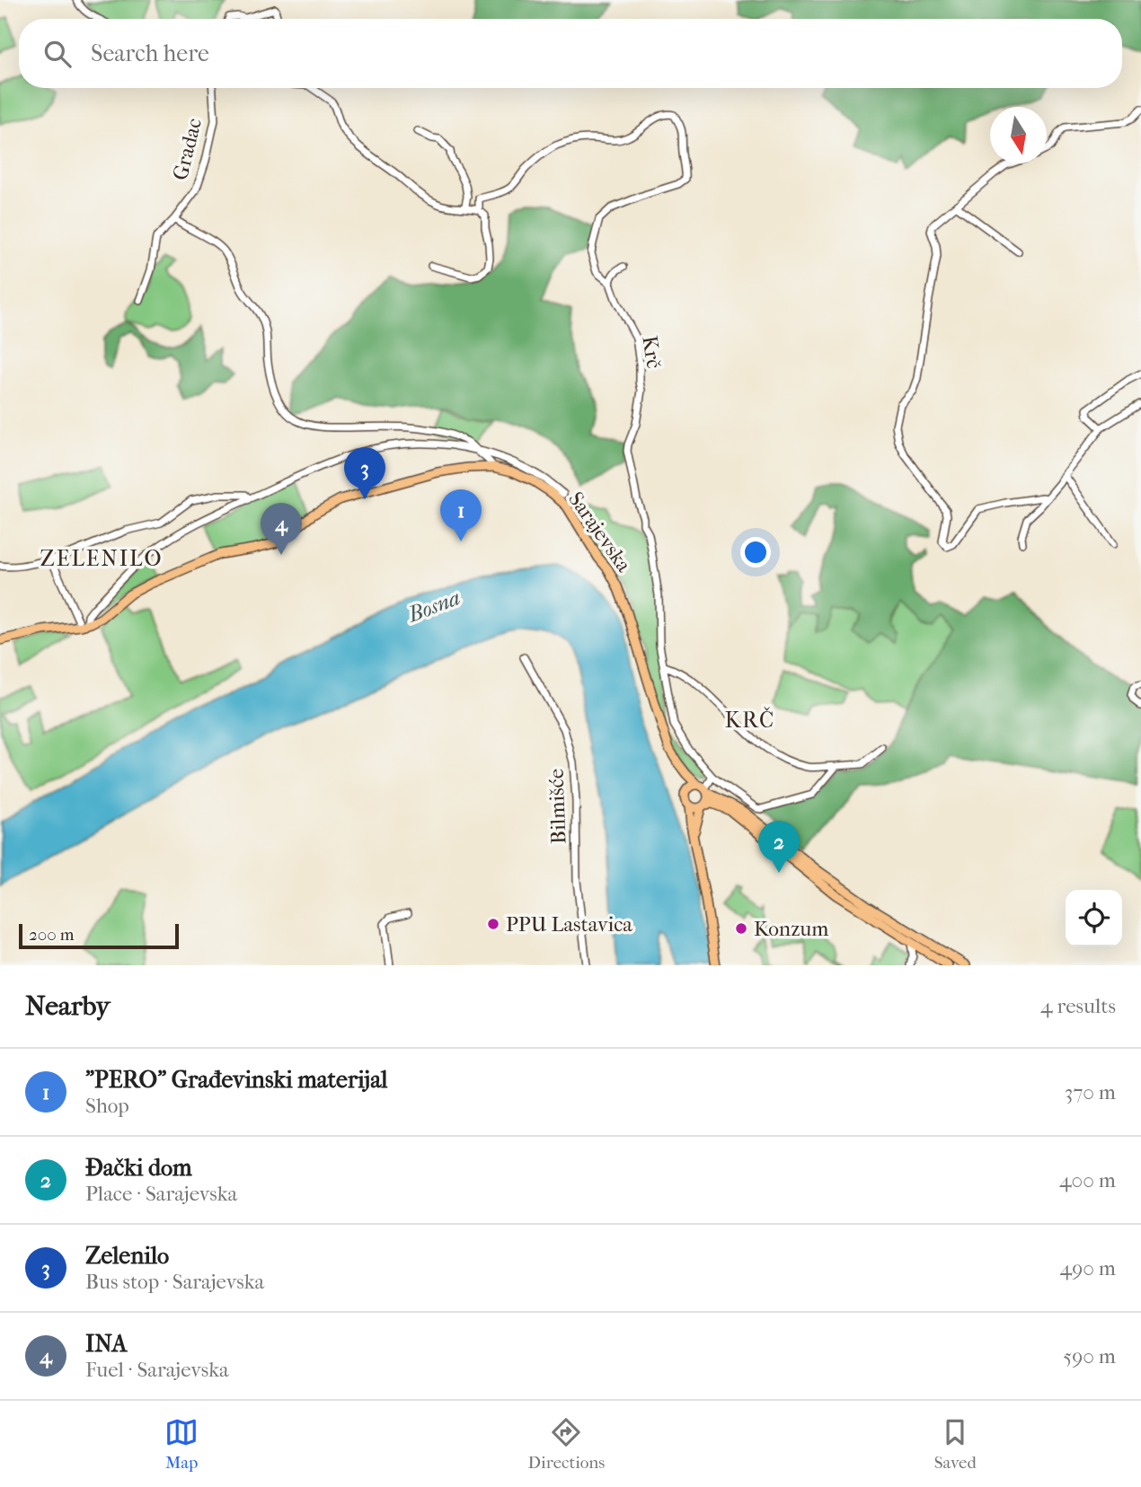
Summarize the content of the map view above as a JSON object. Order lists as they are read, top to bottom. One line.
{"streets":{"main road":["Sarajevska"],"street":["Gradac","Krč","Bilmišće"]},"districts":["ZELENILO","KRČ"],"water":["Bosna"],"places":["PPU Lastavica","Konzum"],"scale_bar":"200 m","north":"bottom","page":{"search":"Search here","pins":["3","1","4","2"],"scale":"200 m","heading":["Nearby","4 results"],"list":[{"mark":"1","name":"\"PERO\" Građevinski materijal","note":"Shop","value":"370 m"},{"mark":"2","name":"Đački dom","note":"Place · Sarajevska","value":"400 m"},{"mark":"3","name":"Zelenilo","note":"Bus stop · Sarajevska","value":"490 m"},{"mark":"4","name":"INA","note":"Fuel · Sarajevska","value":"590 m"}],"nav":["Map","Directions","Saved"]}}
